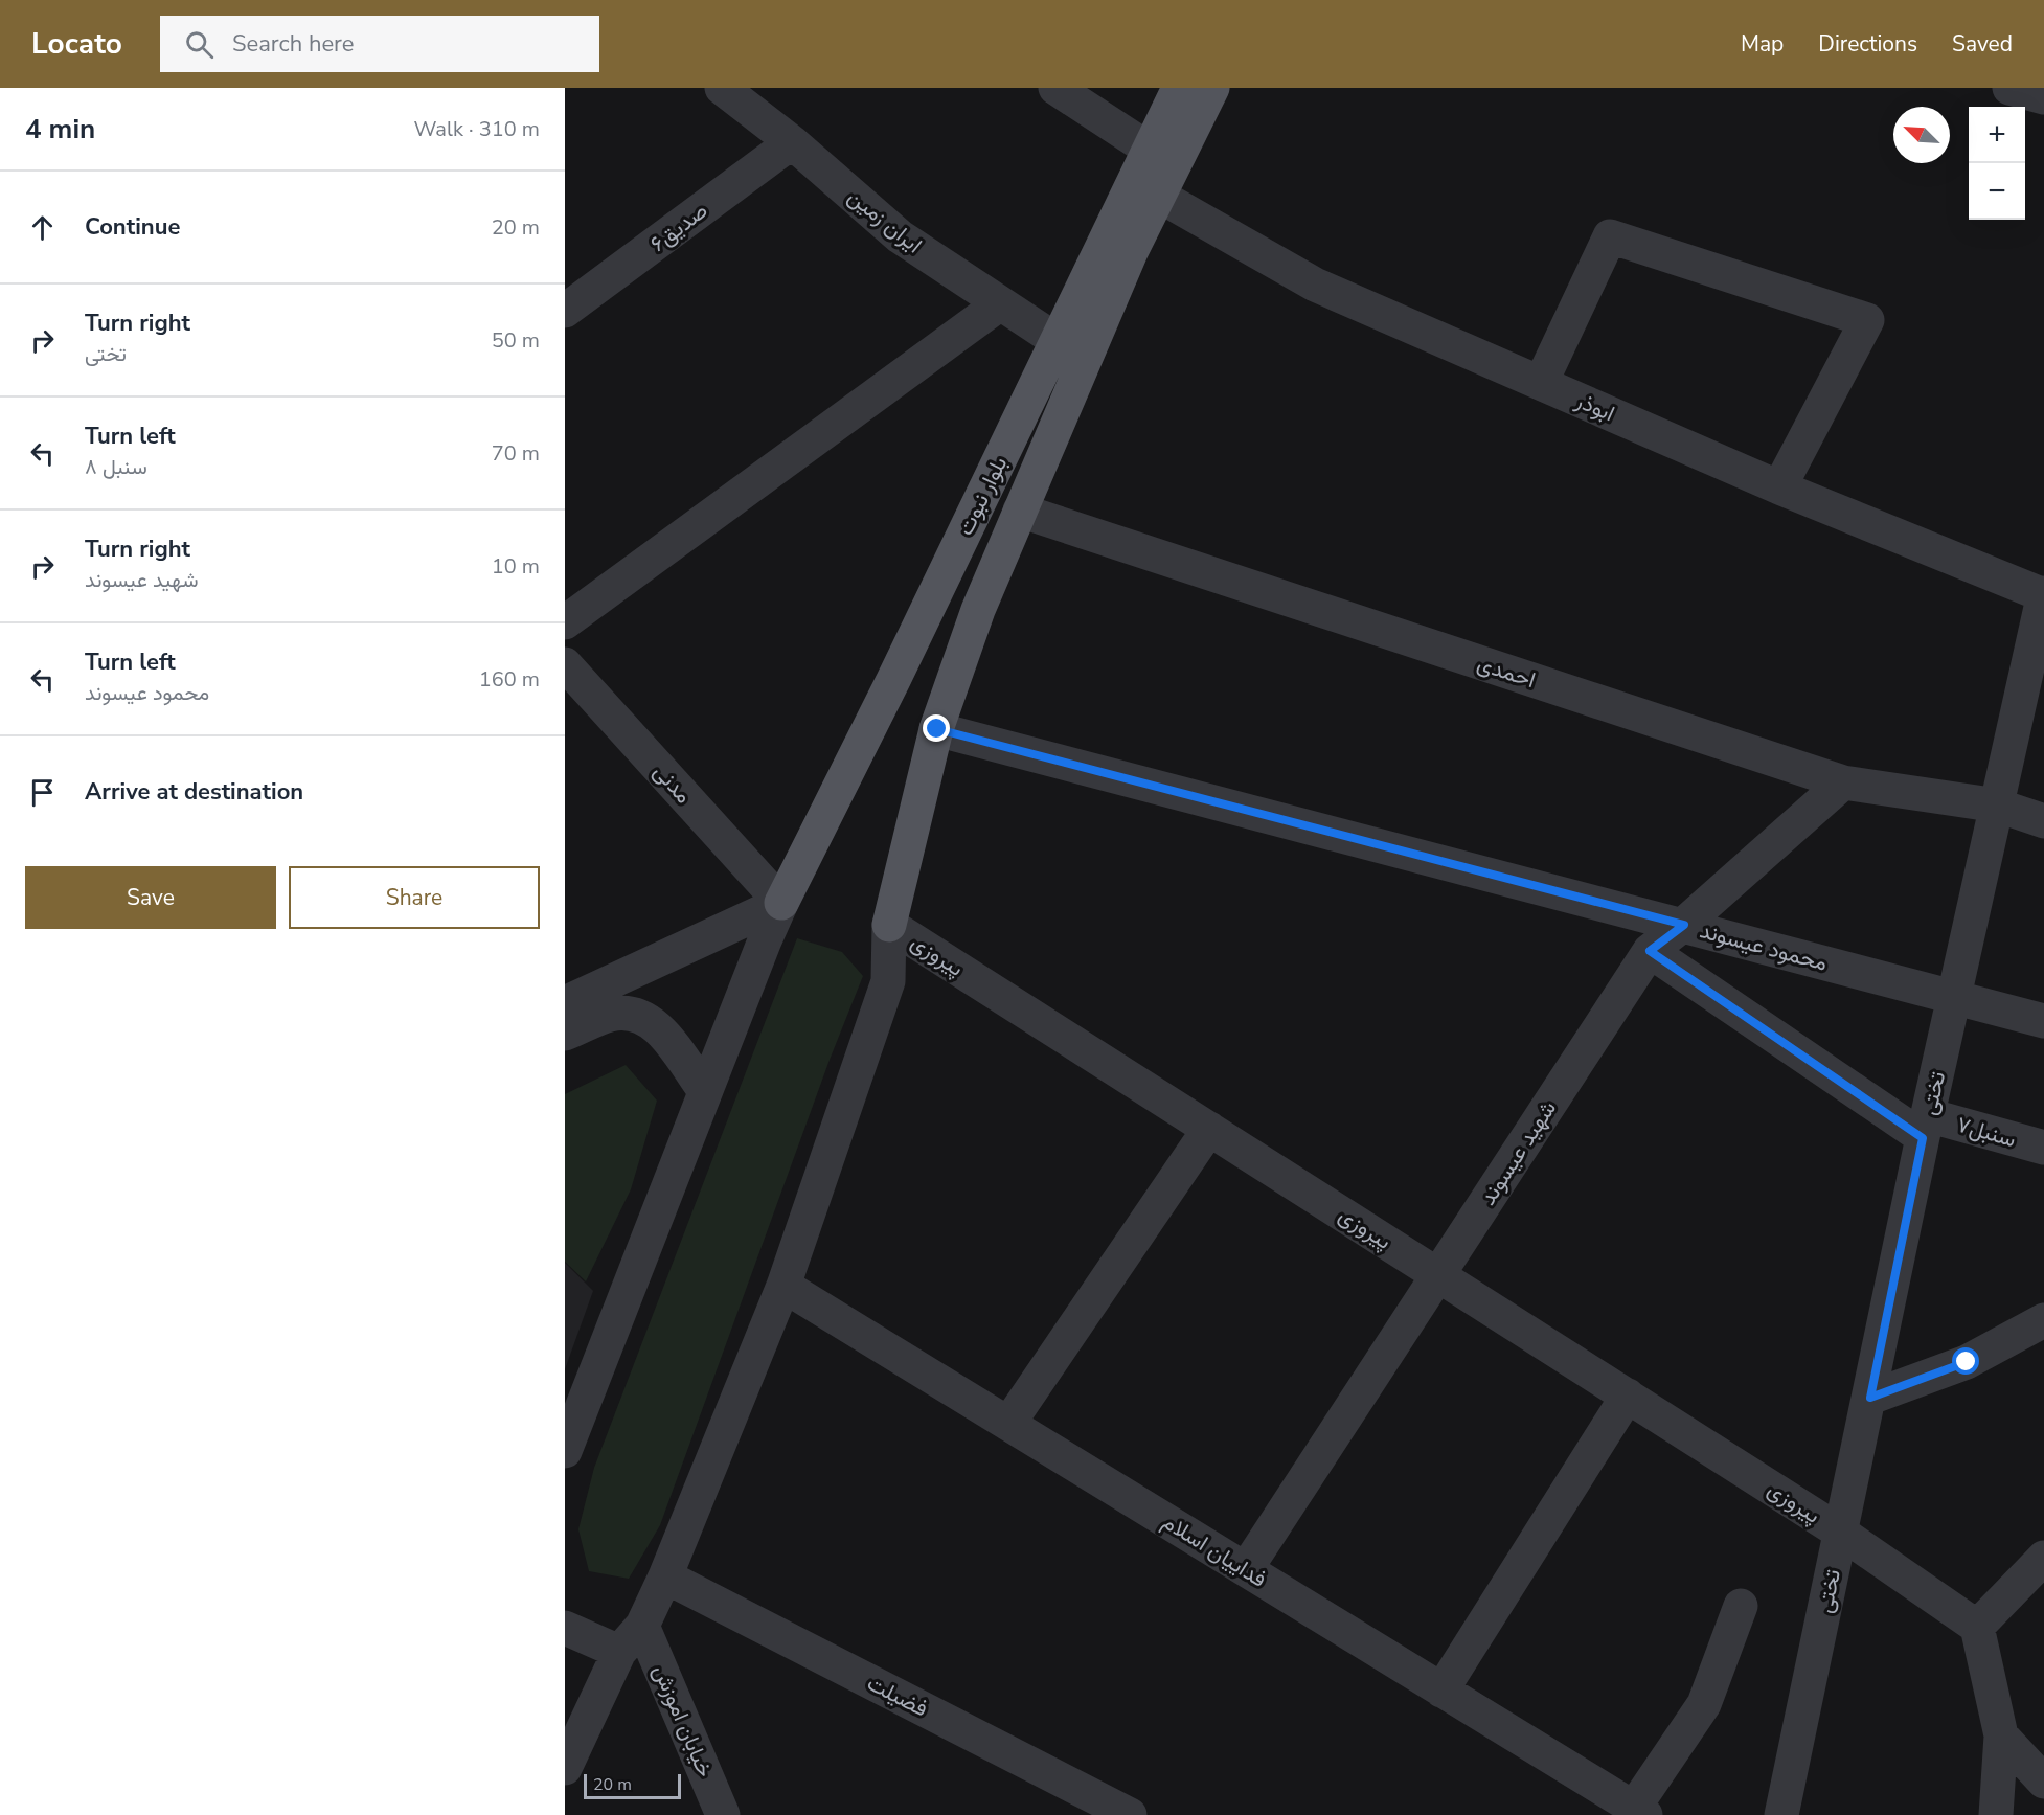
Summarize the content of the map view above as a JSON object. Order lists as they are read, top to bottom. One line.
{"streets":{"main road":["بلوار نبوت"],"street":["ایران زمین","صدیق۶","ابوذر","احمدی","مدنی","محمود عیسوند","پیروزی","تختی","سنبل۷","شهید عیسوند","فداییان اسلام","فضیلت","خیابان اموزش"]},"crossings":[["ایران زمین","صدیق۶"],["ایران زمین","بلوار نبوت"],["ابوذر","بلوار نبوت"],["ابوذر","تختی"],["بلوار نبوت","احمدی"],["بلوار نبوت","مدنی"],["بلوار نبوت","محمود عیسوند"],["بلوار نبوت","پیروزی"],["احمدی","تختی"],["احمدی","شهید عیسوند"],["محمود عیسوند","تختی"],["محمود عیسوند","شهید عیسوند"],["پیروزی","تختی"],["پیروزی","شهید عیسوند"],["تختی","سنبل۷"],["سنبل۷","شهید عیسوند"],["شهید عیسوند","فداییان اسلام"]],"scale_bar":"20 m","north":"top left","page":{"header":"Locato","search":"Search here","nav":["Map","Directions","Saved"],"heading":["4 min","Walk · 310 m"],"map_buttons":["+","−"],"list":[["Continue","20 m"],["Turn right","تختی","50 m"],["Turn left","سنبل ۸","70 m"],["Turn right","شهید عیسوند","10 m"],["Turn left","محمود عیسوند","160 m"],"Arrive at destination"],"buttons":["Save","Share"],"scale":"20 m"}}
